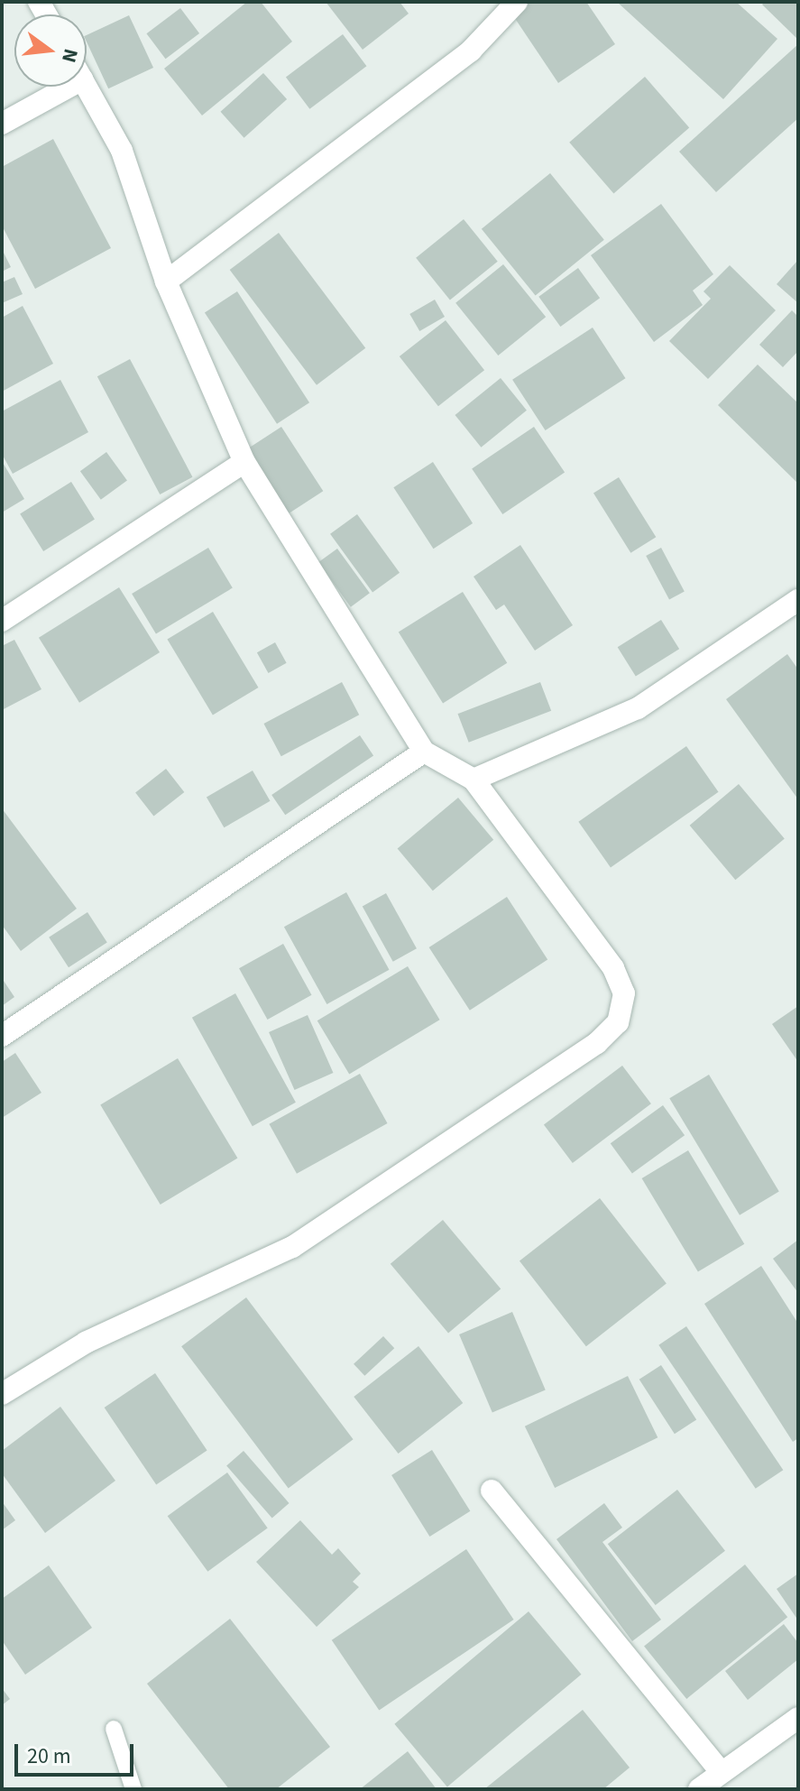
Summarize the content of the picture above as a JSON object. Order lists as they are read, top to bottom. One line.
{"scale_bar":"20 m","north":"right"}
